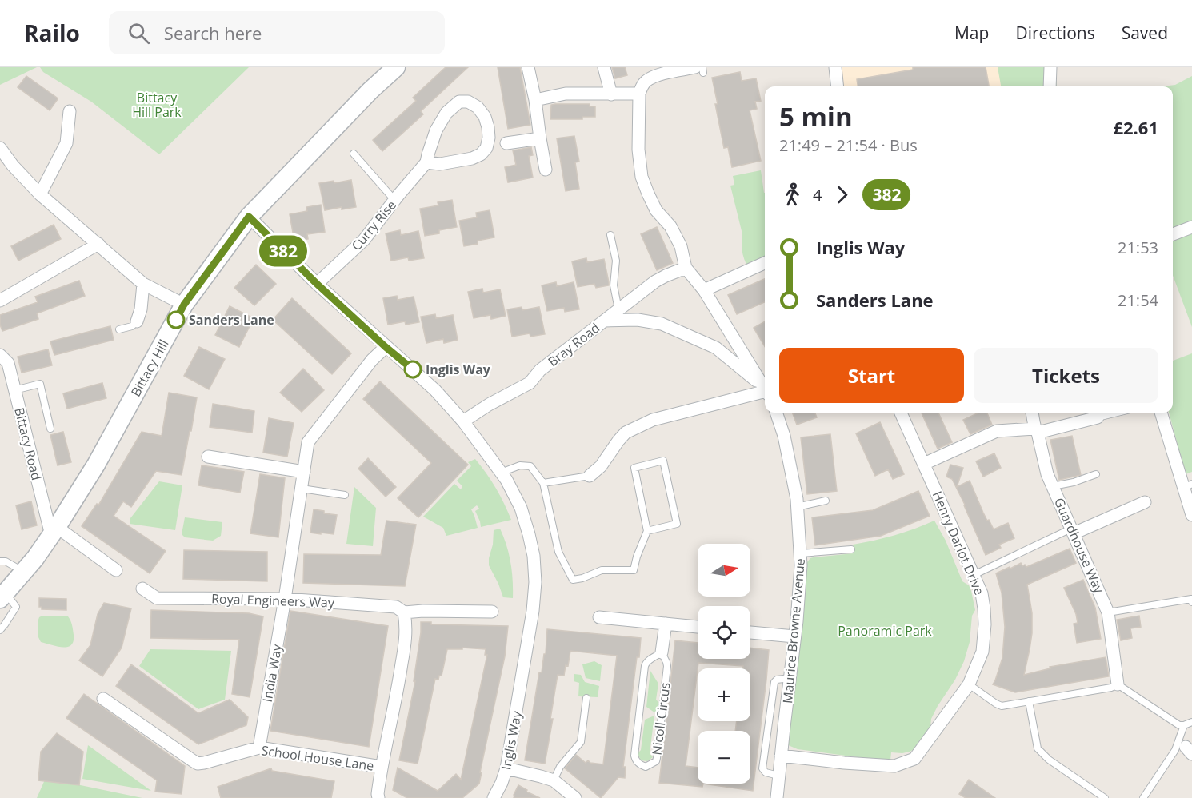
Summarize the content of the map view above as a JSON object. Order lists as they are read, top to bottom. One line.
{"streets":{"main road":["Bittacy Hill"],"street":["Curry Rise","Bray Road","Bittacy Road","Henry Darlot Drive","Guardhouse Way","Royal Engineers Way","Maurice Browne Avenue","India Way","Inglis Way","School House Lane"],"lane":["Nicoll Circus"]},"crossings":[["Curry Rise","Inglis Way"],["Bray Road","Inglis Way"],["Bittacy Hill","Bittacy Road"],["Bittacy Hill","Inglis Way"],["Henry Darlot Drive","Maurice Browne Avenue"],["Royal Engineers Way","India Way"],["India Way","Inglis Way"],["India Way","School House Lane"]],"parks":["Bittacy Hill Park","Panoramic Park"],"places":["Sanders Lane","Inglis Way"],"lines":["bus line 382"],"north":"right","page":{"header":"Railo","search":"Search here","nav":["Map","Directions","Saved"],"on_map":"382","heading":["5 min","21:49 – 21:54 · Bus","£2.61"],"legs":["4","382"],"list":[{"name":"Inglis Way","value":"21:53"},{"name":"Sanders Lane","value":"21:54"}],"buttons":["Start","Tickets"],"map_buttons":["+","−"]}}
